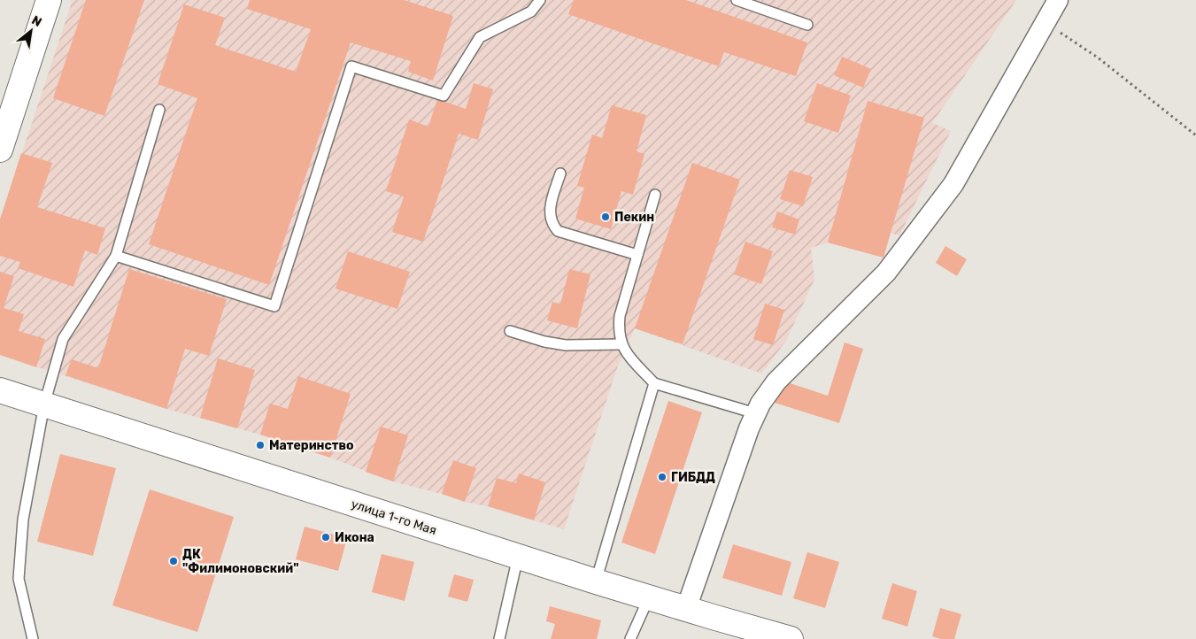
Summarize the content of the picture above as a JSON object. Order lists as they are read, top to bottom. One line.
{"streets":{"street":["улица 1-го Мая"]},"places":["Пекин","Материнство","ГИБДД","Икона","ДК \"Филимоновский\""],"north":"top right"}
